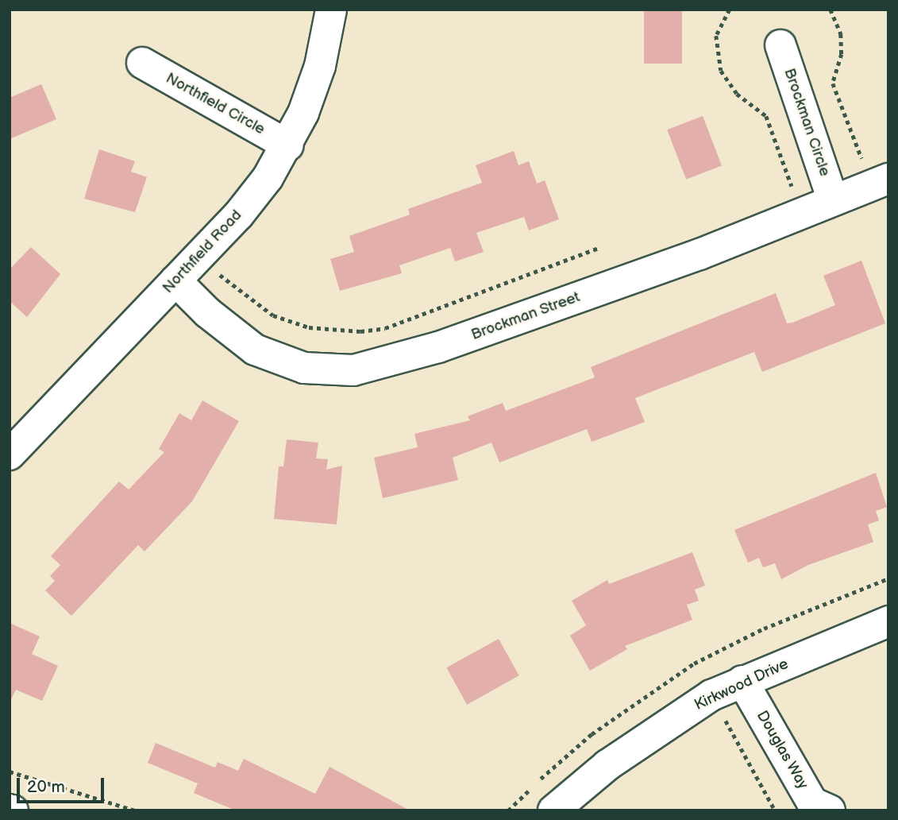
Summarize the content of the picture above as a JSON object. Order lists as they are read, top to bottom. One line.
{"streets":{"street":["Northfield Circle","Brockman Circle","Northfield Road","Brockman Street","Kirkwood Drive","Douglas Way"]},"crossings":[["Northfield Circle","Northfield Road"],["Brockman Circle","Brockman Street"],["Northfield Road","Brockman Street"],["Kirkwood Drive","Douglas Way"]],"scale_bar":"20 m"}
